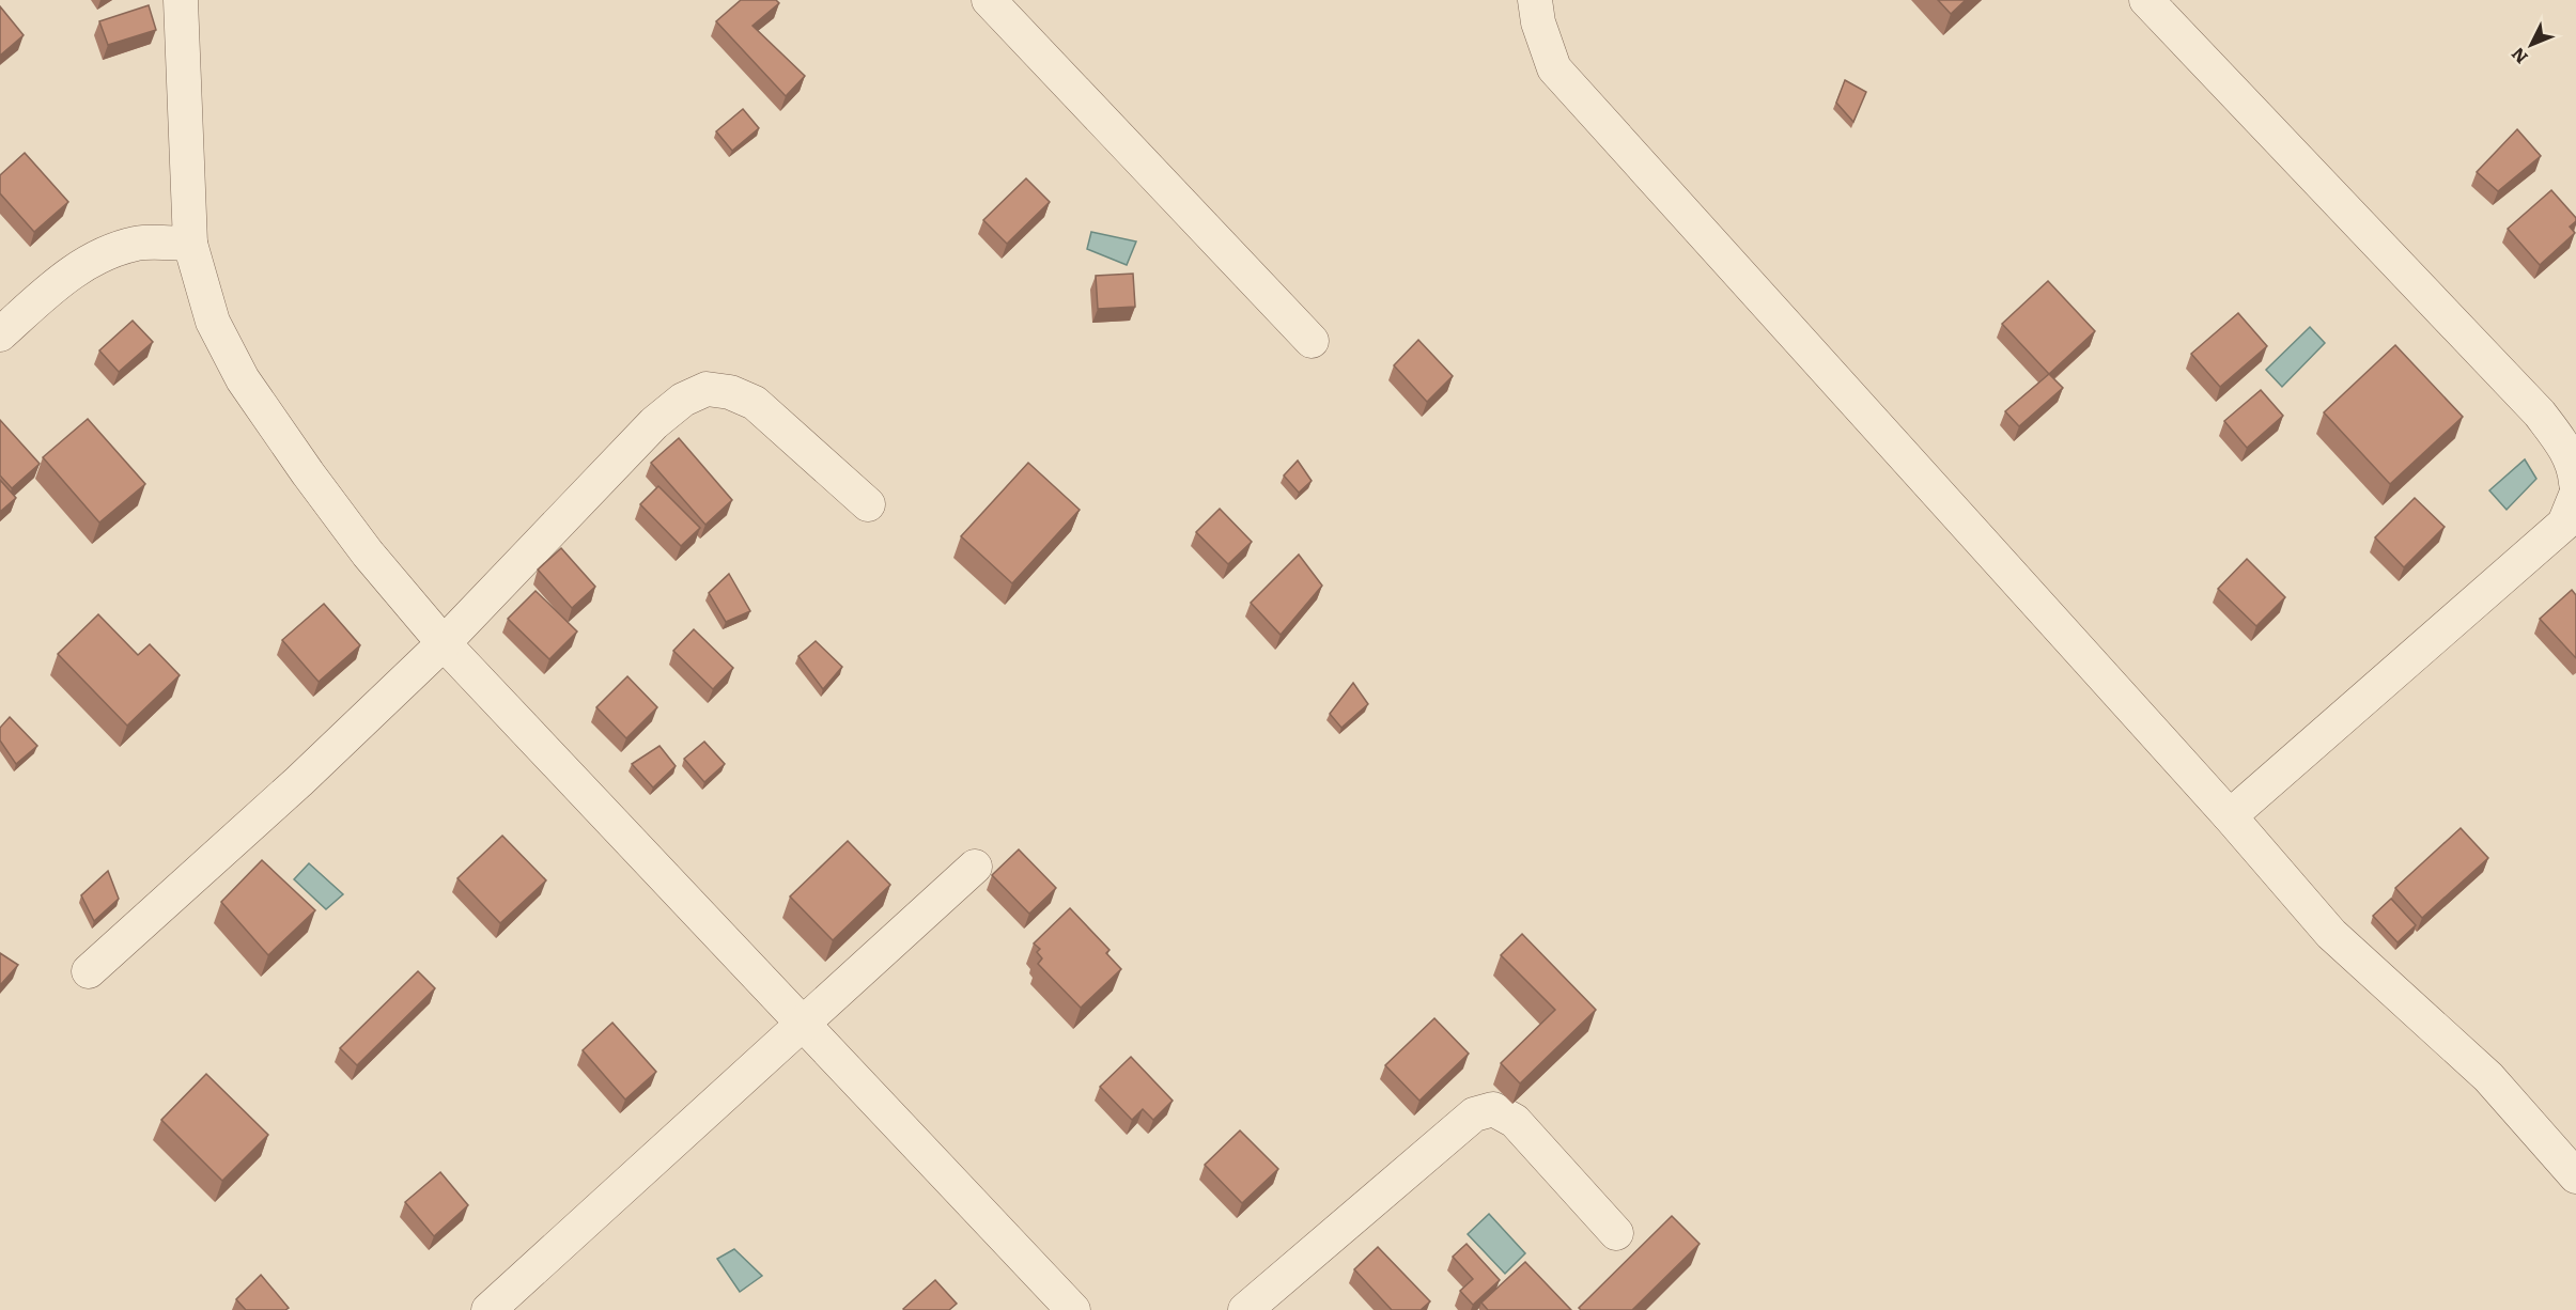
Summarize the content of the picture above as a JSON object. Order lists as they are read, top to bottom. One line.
{"north":"bottom left"}
